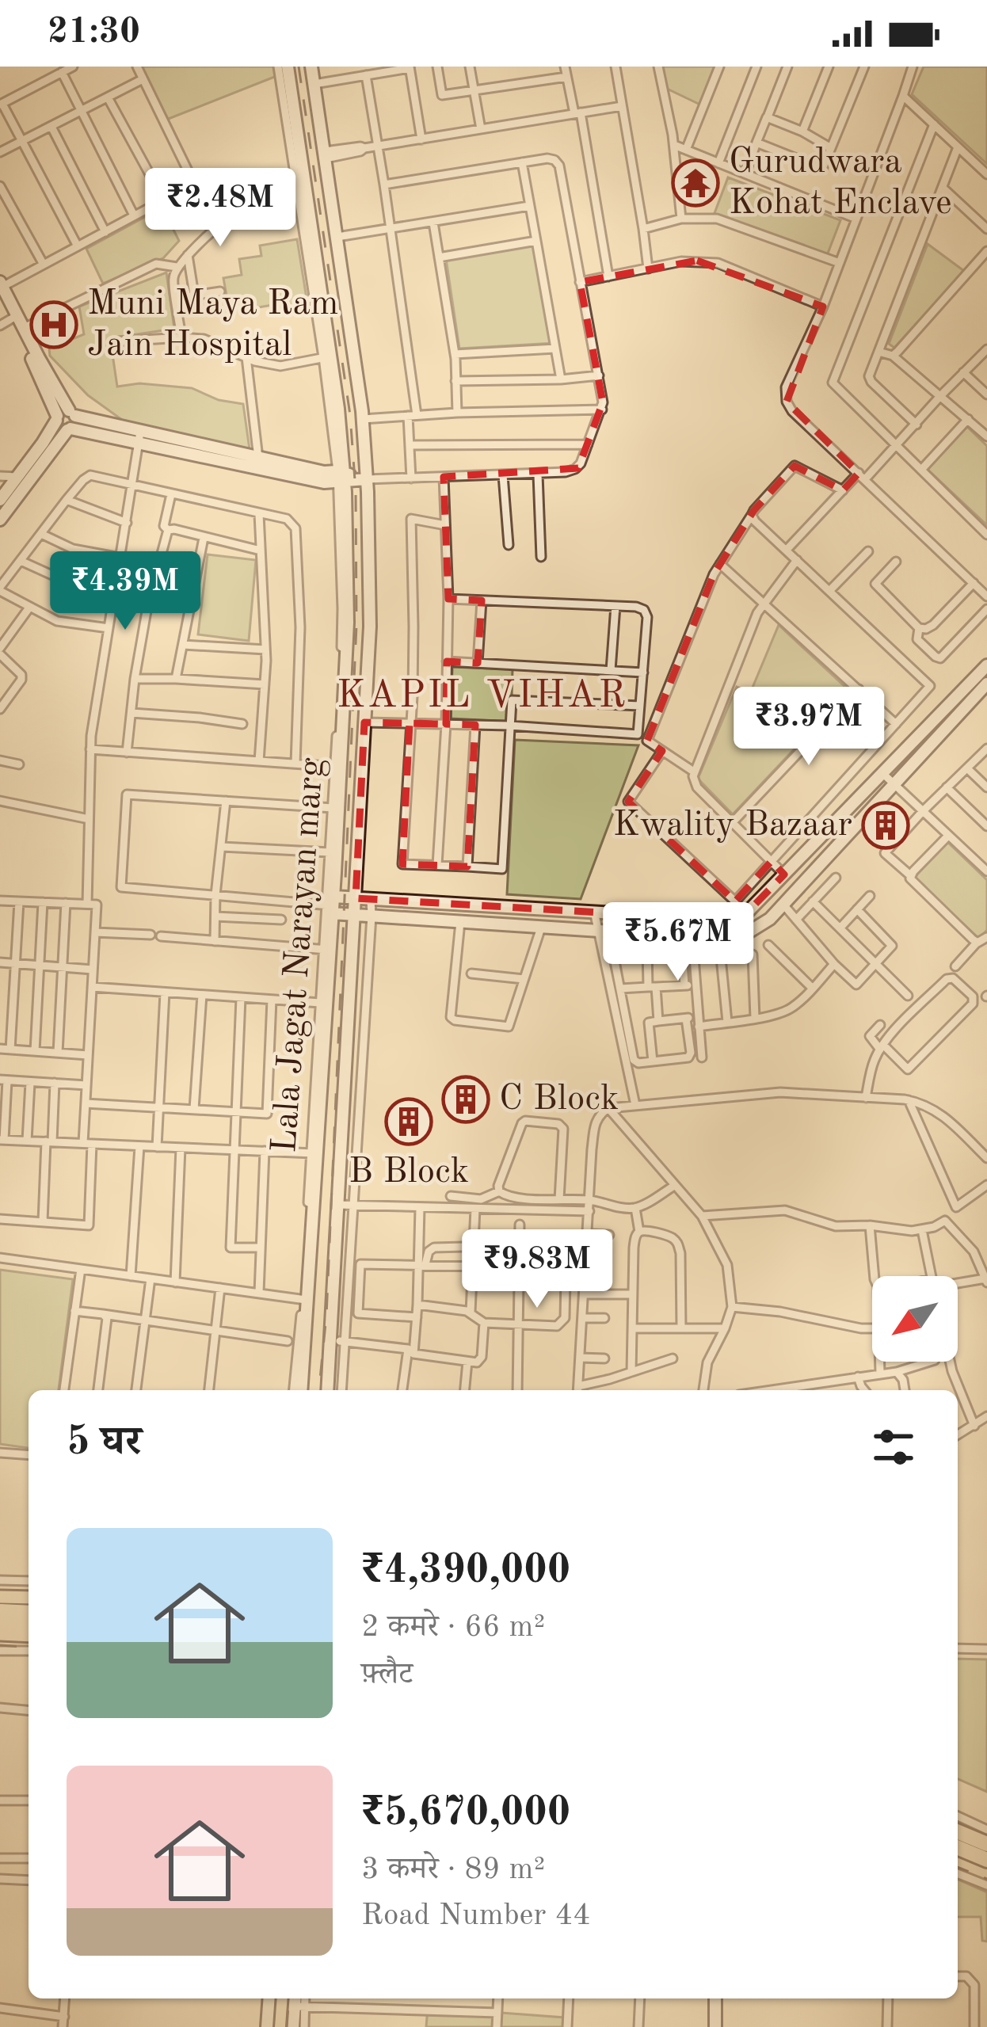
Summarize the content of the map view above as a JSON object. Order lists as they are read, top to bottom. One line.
{"streets":{"main road":["Lala Jagat Narayan marg"]},"districts":["KAPIL VIHAR"],"places":{"temple":["Gurudwara Kohat Enclave"],"hospital":["Muni Maya Ram Jain Hospital"],"building":["Kwality Bazaar","C Block","B Block"]},"north":"bottom left","page":{"status":"21:30","price":["₹2.48M","₹4.39M","₹3.97M","₹5.67M","₹9.83M"],"heading":"5 घर","list":[{"name":"₹4,390,000","note":"2 कमरे · 66 m² · फ़्लैट"},{"name":"₹5,670,000","note":"3 कमरे · 89 m² · Road Number 44"}]}}
